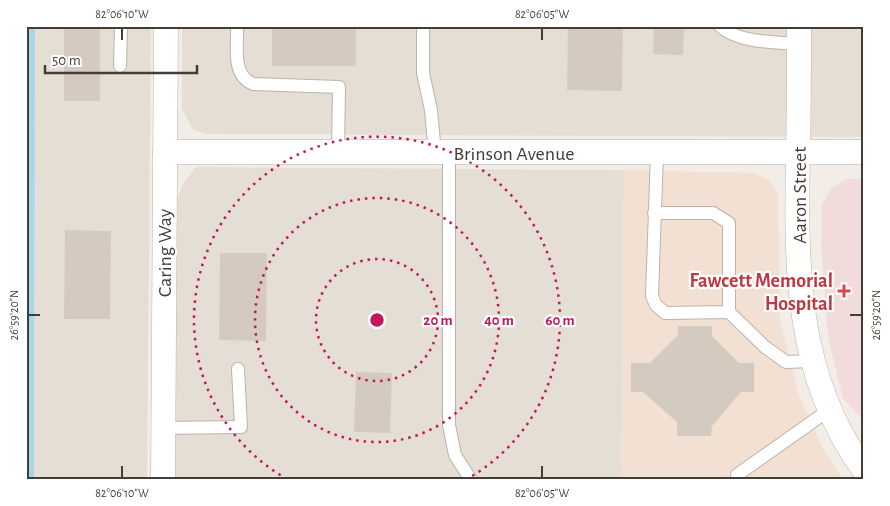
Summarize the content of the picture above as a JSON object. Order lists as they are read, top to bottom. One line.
{"streets":{"street":["Brinson Avenue","Aaron Street","Caring Way"]},"crossings":[["Brinson Avenue","Aaron Street"],["Brinson Avenue","Caring Way"]],"places":{"health":["Fawcett Memorial Hospital"]},"scale_bar":"50 m","coordinates":["82°06'10\"W","82°06'05\"W","26°59'20\"N"],"rings":["20 m","40 m","60 m"]}
